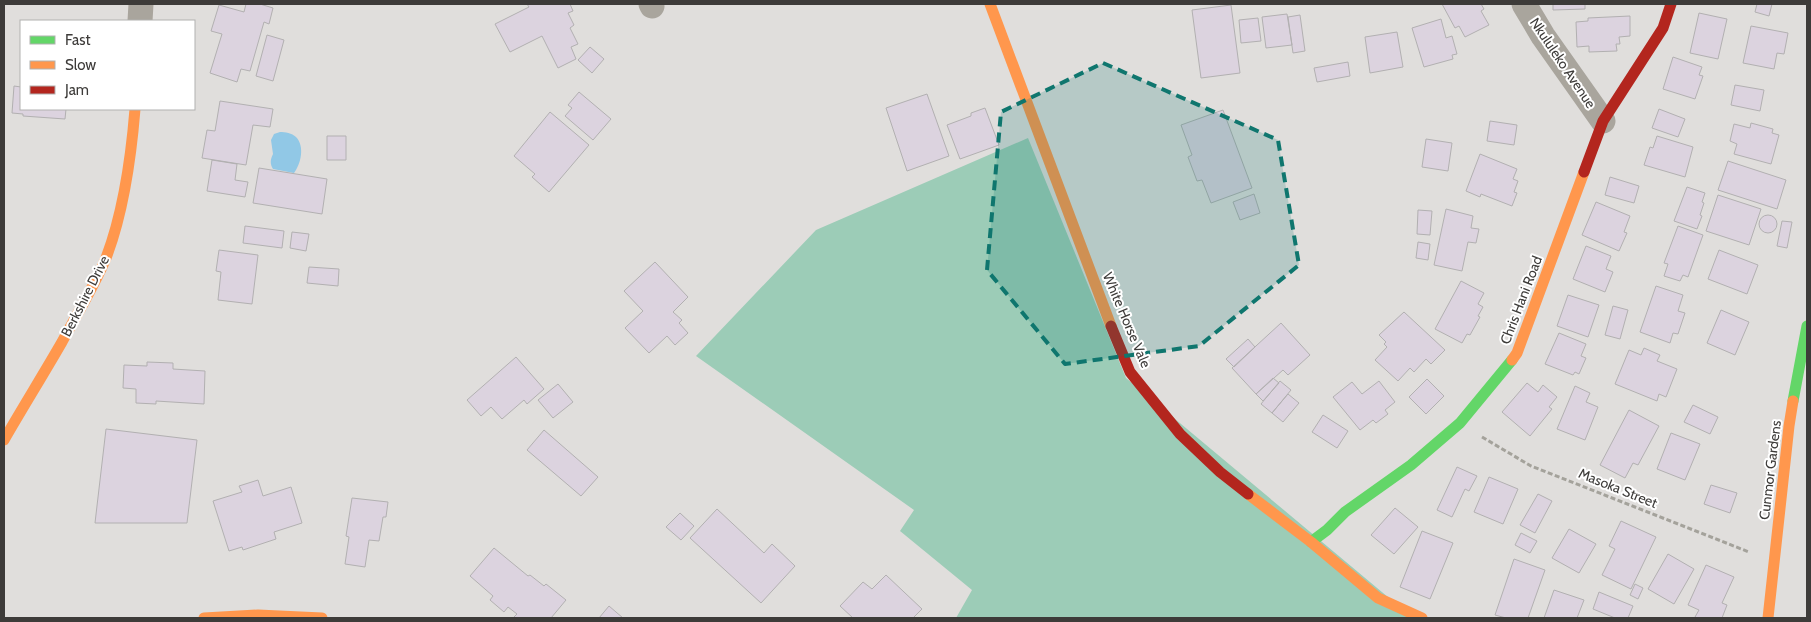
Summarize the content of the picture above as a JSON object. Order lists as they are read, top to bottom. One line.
{"streets":{"street":["Nkululeko Avenue","Berkshire Drive","Chris Hani Road","White Horse Vale","Cunmor Gardens"],"path":["Masoka Street"]},"crossings":[["Nkululeko Avenue","Chris Hani Road"],["Chris Hani Road","White Horse Vale"],["Chris Hani Road","Masoka Street"],["Cunmor Gardens","Masoka Street"]],"legend":["Fast","Slow","Jam"]}
